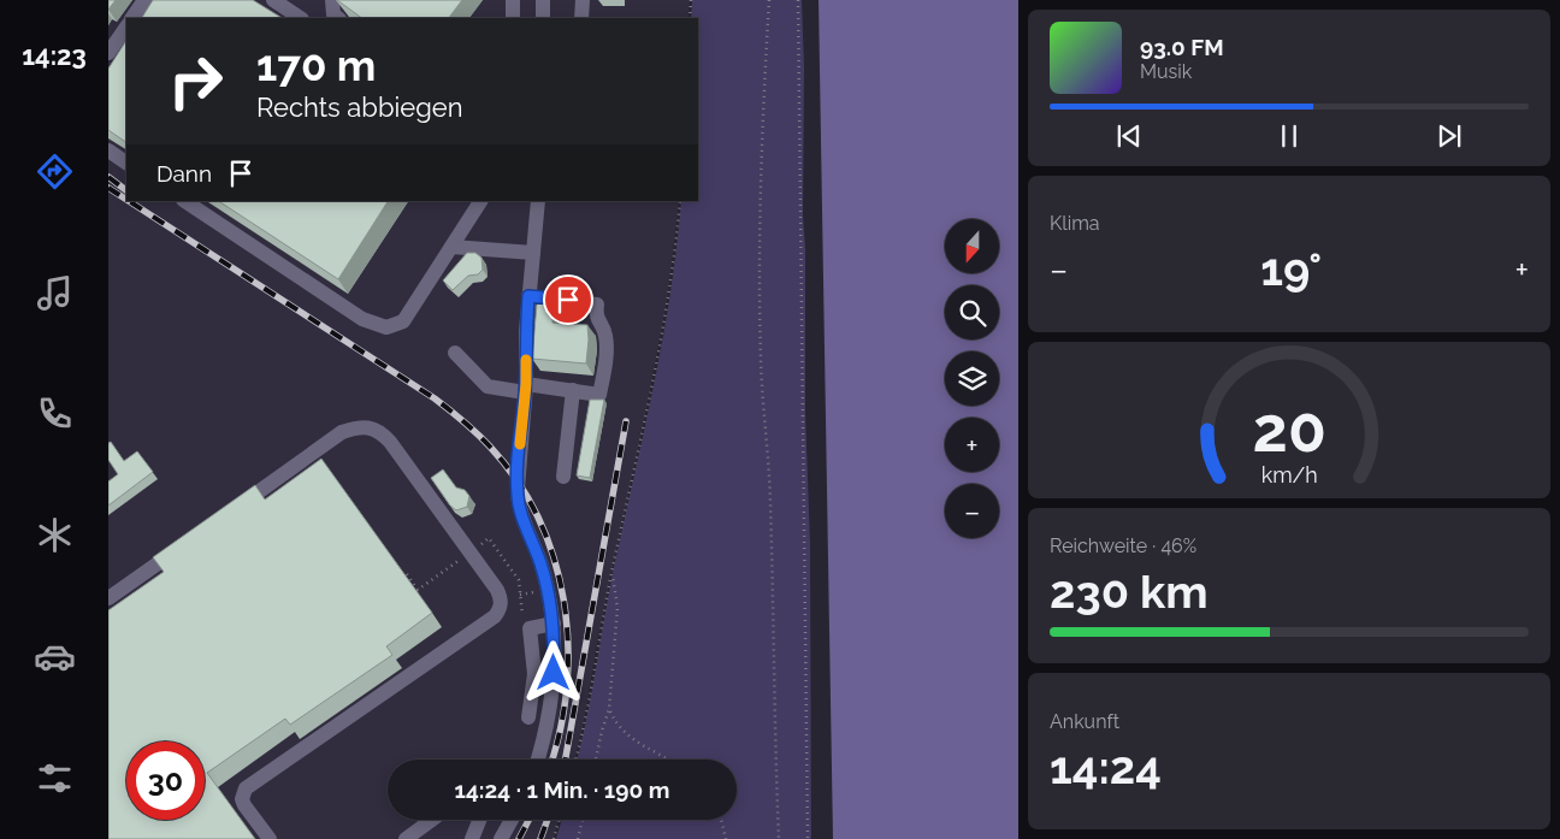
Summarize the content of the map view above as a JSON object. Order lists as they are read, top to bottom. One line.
{"north":"bottom","page":{"tabs":"14:23","turn":["170 m","Rechts abbiegen"],"song":["93.0 FM","Musik"],"then":"Dann","tile":["Klima",["Reichweite · 46%","230 km"],["Ankunft","14:24"]],"map_buttons":["+","−"],"heat":["−","19°","+"],"limit":"30","trip":"14:24 · 1 Min. · 190 m","gauge":["20","km/h"]}}
